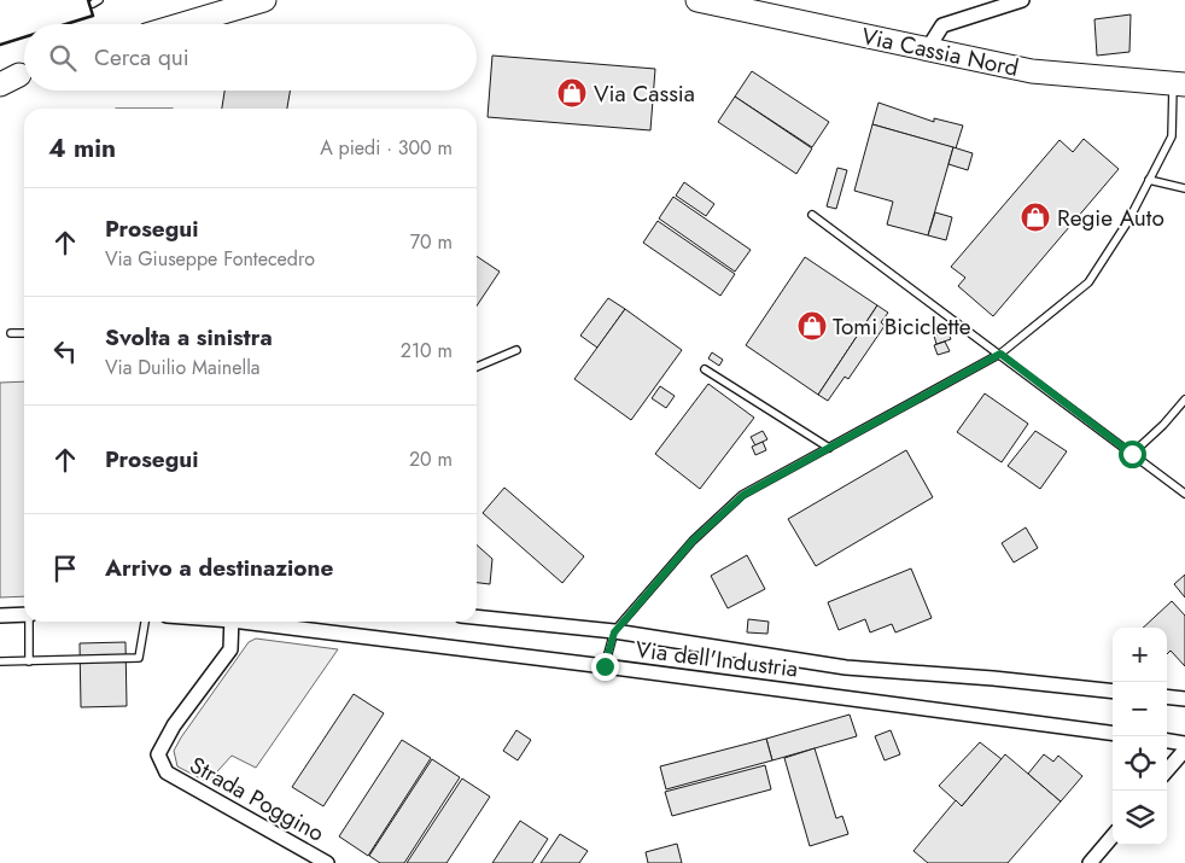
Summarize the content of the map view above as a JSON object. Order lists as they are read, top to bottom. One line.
{"streets":{"main road":["Via Cassia Nord"],"street":["Via dell'Industria","Strada Poggino"]},"places":{"shop":["Via Cassia","Regie Auto","Tomi Biciclette"]},"page":{"search":"Cerca qui","heading":["4 min","A piedi · 300 m"],"list":[["Prosegui","Via Giuseppe Fontecedro","70 m"],["Svolta a sinistra","Via Duilio Mainella","210 m"],["Prosegui","20 m"],"Arrivo a destinazione"],"map_buttons":["+","−"]}}
